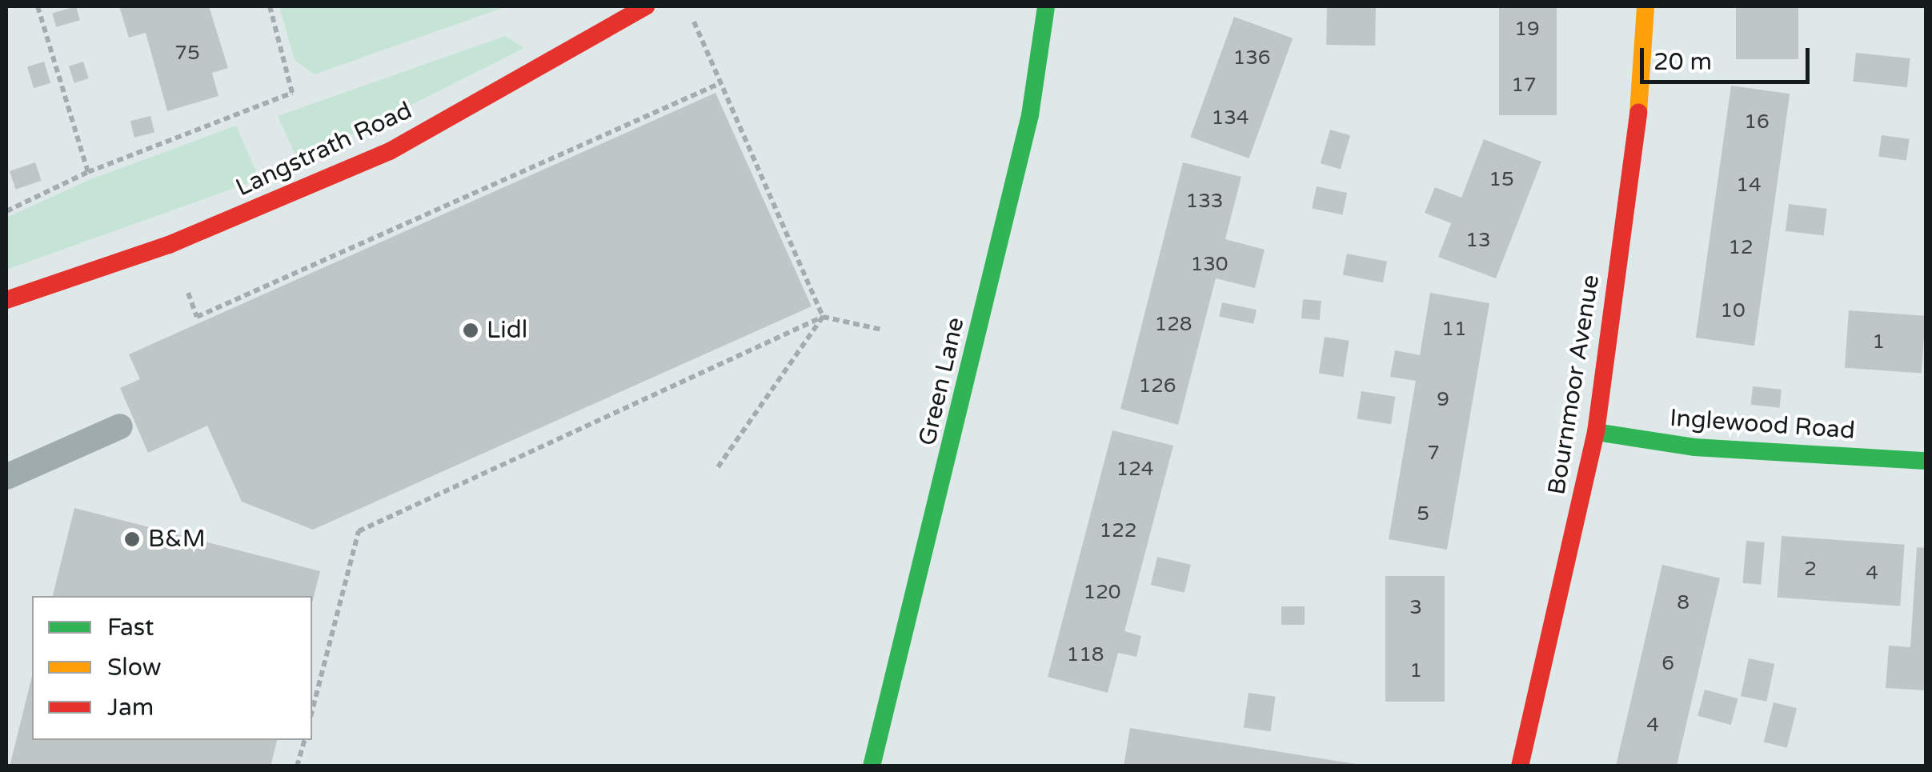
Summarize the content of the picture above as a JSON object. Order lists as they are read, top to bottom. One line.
{"streets":{"street":["Langstrath Road","Green Lane","Bournmoor Avenue","Inglewood Road"]},"crossings":[["Bournmoor Avenue","Inglewood Road"]],"places":["Lidl","B&M"],"house_numbers":["19","75","136","17","134","16","15","14","133","13","12","130","10","128","11","1","126","9","7","124","5","122","2","4","120","8","3","118","6","1","4"],"legend":["Fast","Slow","Jam"],"scale_bar":"20 m"}
